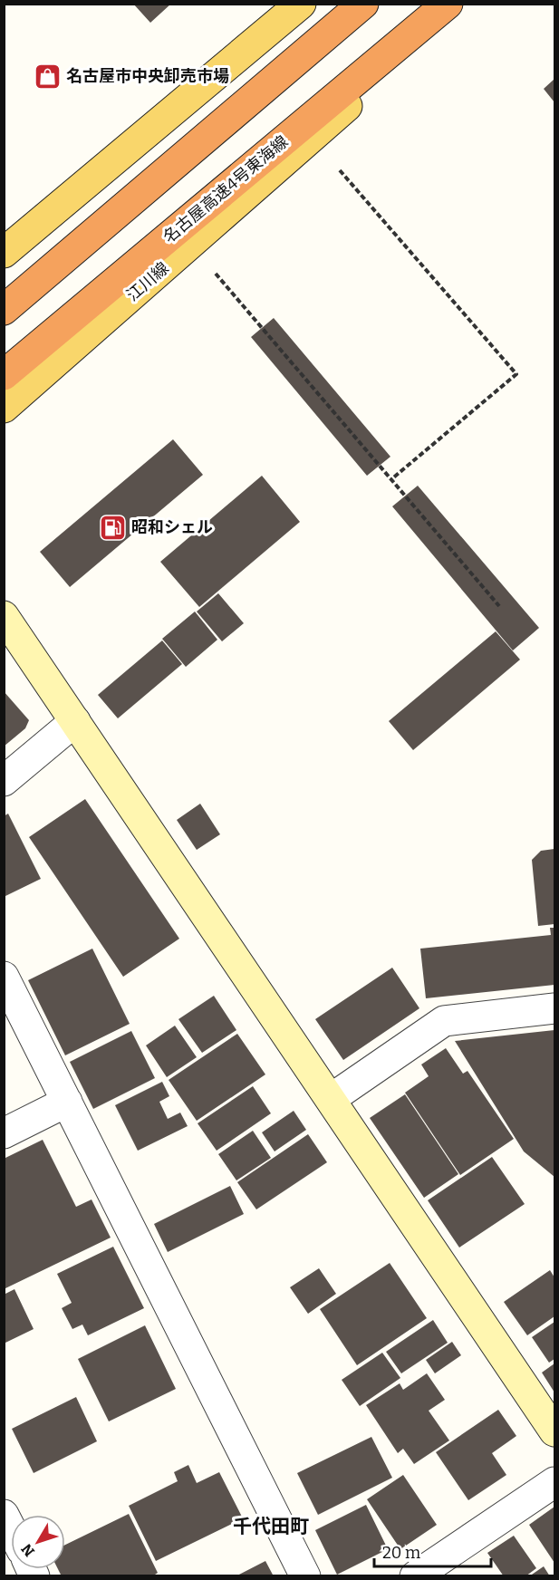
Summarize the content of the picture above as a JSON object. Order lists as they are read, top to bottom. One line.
{"streets":{"highway":["名古屋高速4号東海線"],"main road":["江川線"]},"districts":["千代田町"],"places":{"shop":["名古屋市中央卸売市場"],"fuel station":["昭和シェル"]},"scale_bar":"20 m","north":"bottom left"}
